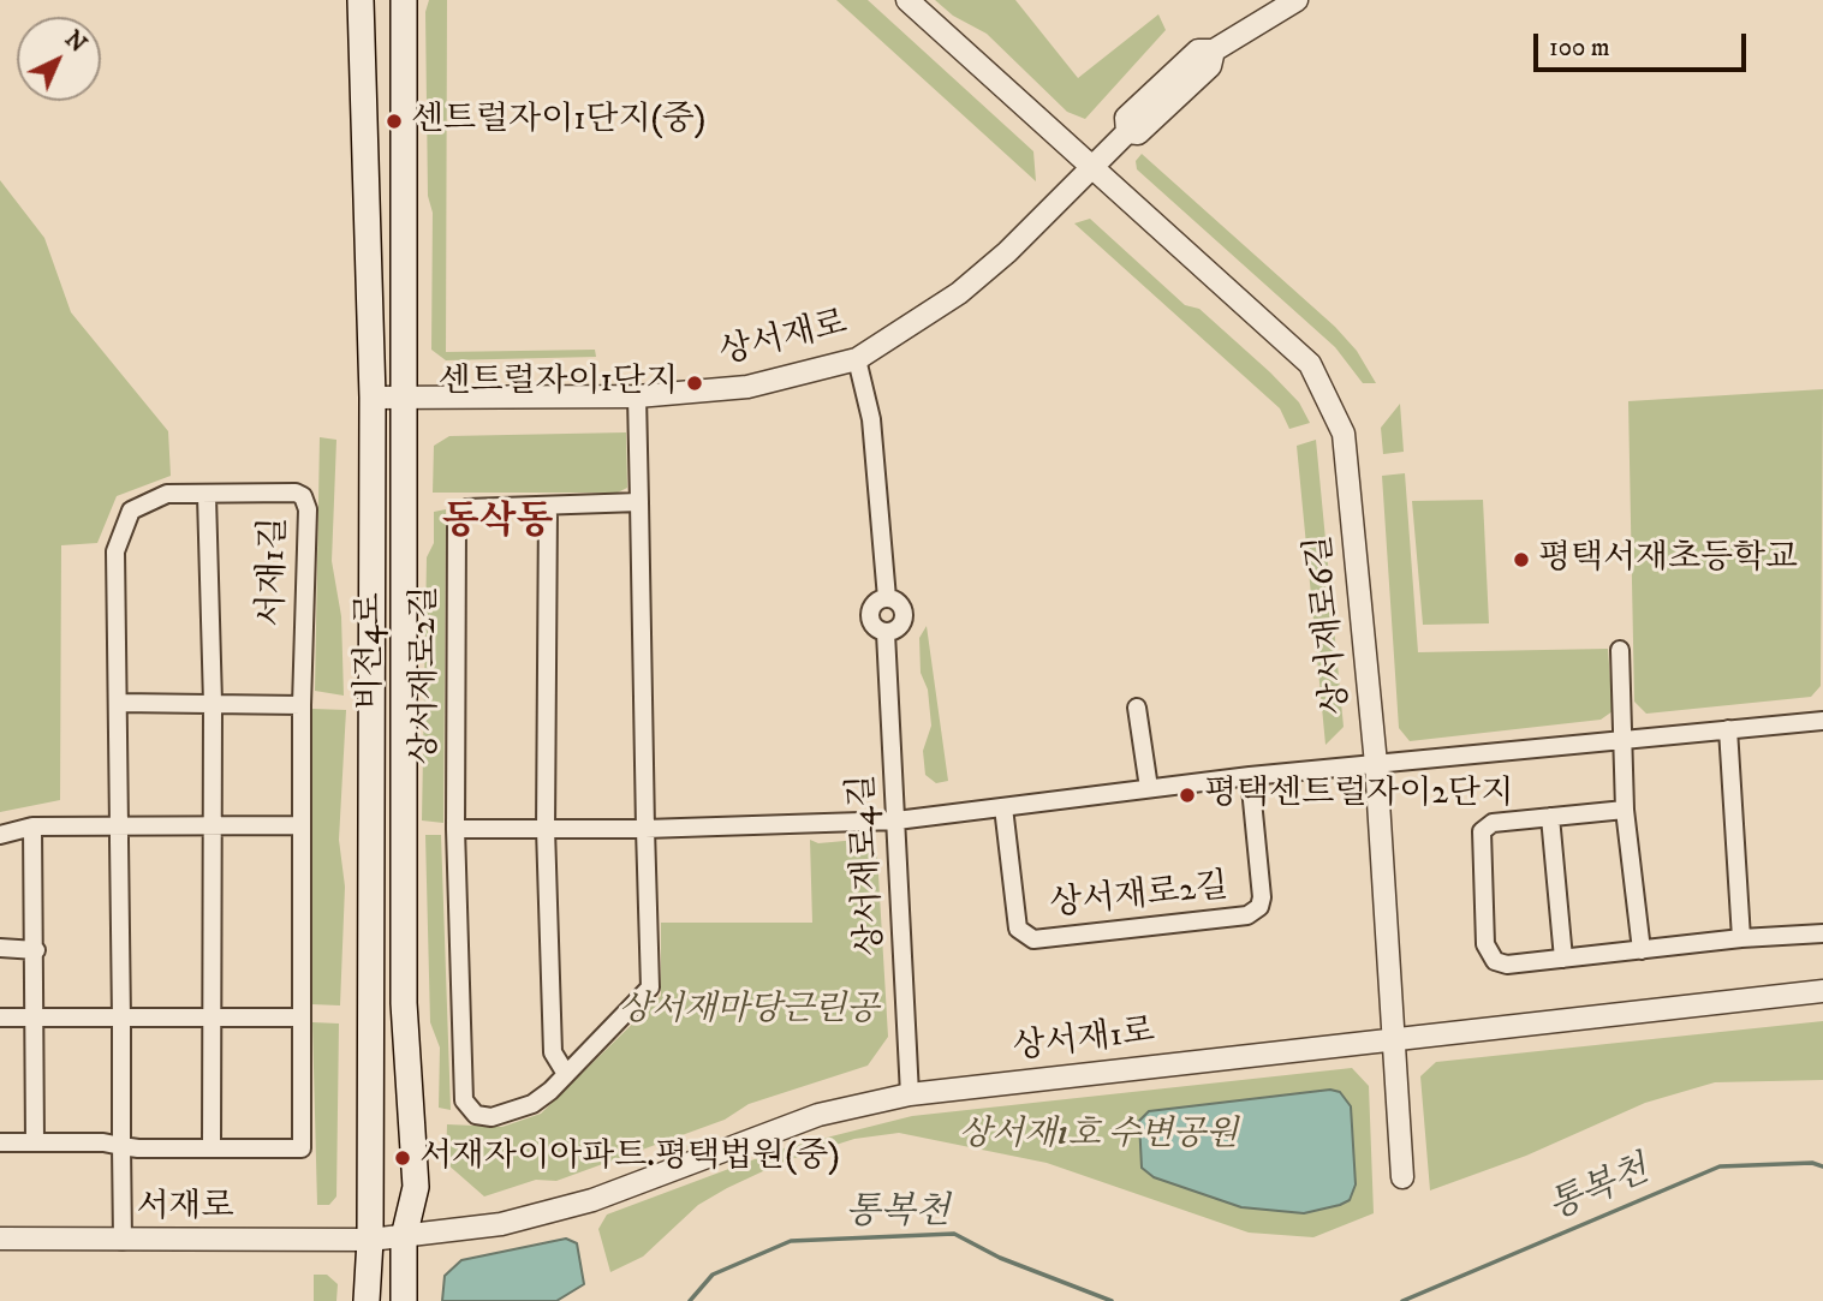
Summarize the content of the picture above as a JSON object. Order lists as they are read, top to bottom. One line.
{"streets":{"main road":["비전4로"],"street":["상서재로","서재1길","상서재로6길","상서재로2길","상서재로4길","상서재1로","서재로"]},"crossings":[["상서재로","상서재로6길"],["상서재로","비전4로"],["상서재로6길","상서재1로"],["비전4로","상서재1로"],["비전4로","서재로"],["상서재로4길","상서재1로"],["상서재1로","서재로"]],"districts":["동삭동"],"water":["통복천"],"parks":["상서재마당근린공","상서재1호 수변공원"],"places":["센트럴자이1단지(중)","센트럴자이1단지","평택서재초등학교","평택센트럴자이2단지","서재자이아파트.평택법원(중)"],"scale_bar":"100 m","north":"top right"}
